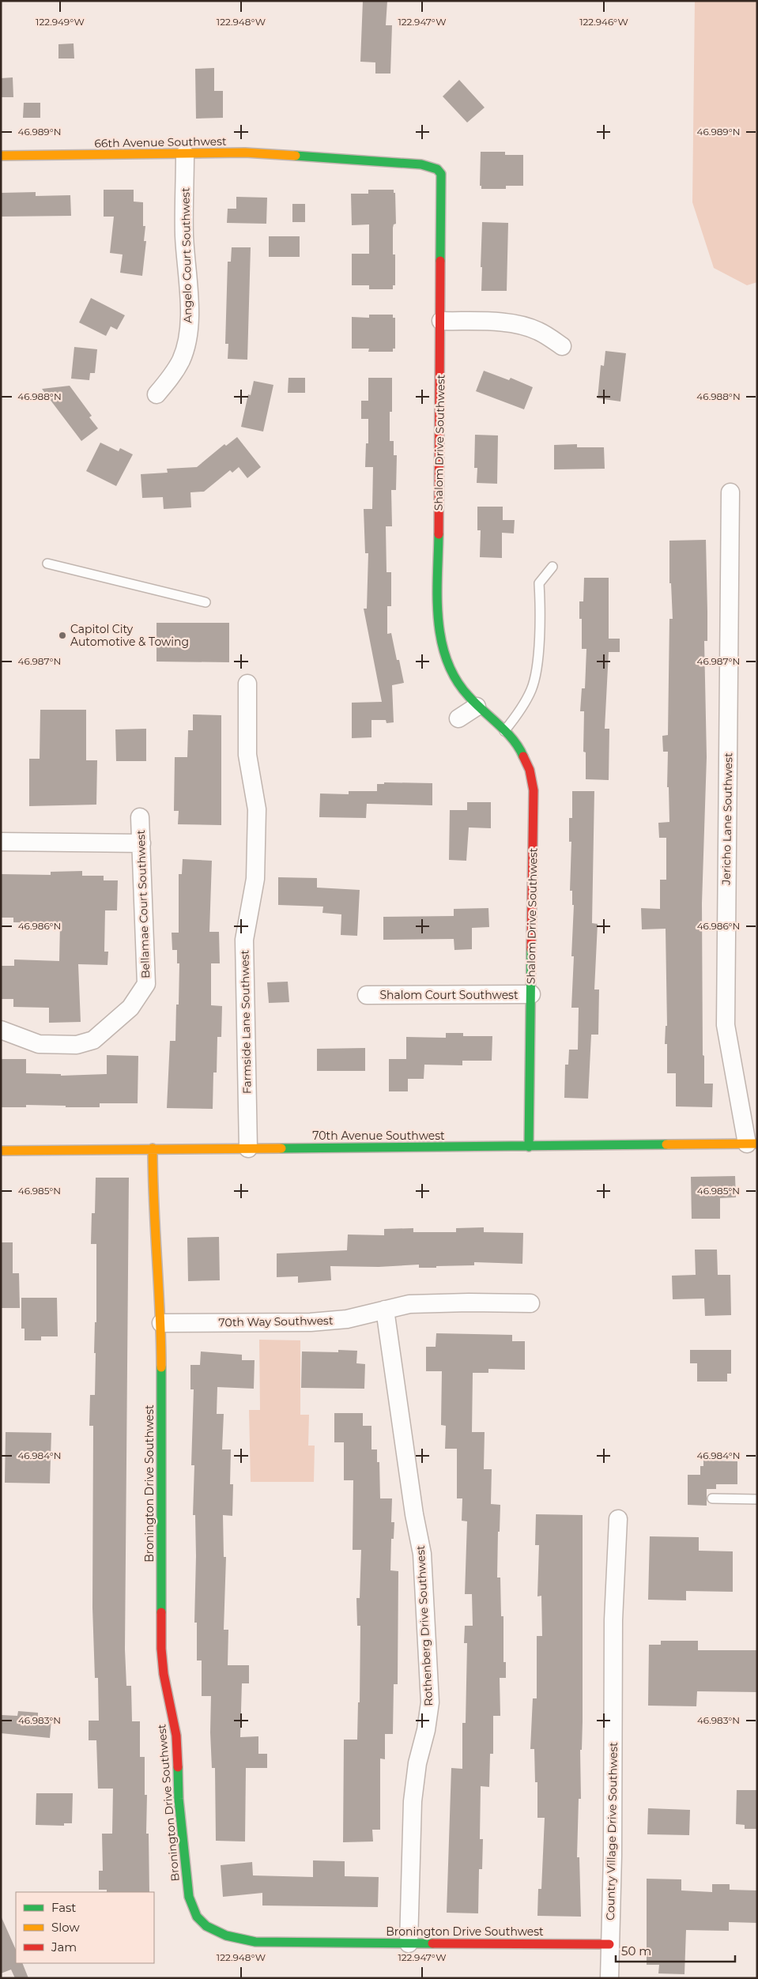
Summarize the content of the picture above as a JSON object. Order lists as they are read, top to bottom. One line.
{"streets":{"street":["66th Avenue Southwest","Angelo Court Southwest","Shalom Drive Southwest","Jericho Lane Southwest","Bellamae Court Southwest","Shalom Court Southwest","Farmside Lane Southwest","70th Avenue Southwest","70th Way Southwest","Bronington Drive Southwest","Rothenberg Drive Southwest","Country Village Drive Southwest"]},"crossings":[["66th Avenue Southwest","Angelo Court Southwest"],["66th Avenue Southwest","Shalom Drive Southwest"],["Shalom Drive Southwest","Shalom Court Southwest"],["Shalom Drive Southwest","70th Avenue Southwest"],["Jericho Lane Southwest","70th Avenue Southwest"],["Farmside Lane Southwest","70th Avenue Southwest"],["70th Avenue Southwest","Bronington Drive Southwest"],["70th Way Southwest","Bronington Drive Southwest"],["70th Way Southwest","Rothenberg Drive Southwest"],["Bronington Drive Southwest","Rothenberg Drive Southwest"],["Bronington Drive Southwest","Country Village Drive Southwest"]],"places":["Capitol City Automotive & Towing"],"legend":["Fast","Slow","Jam"],"scale_bar":"50 m","coordinates":["122.949°W","122.948°W","122.947°W","122.946°W","46.989°N","46.988°N","46.987°N","46.986°N","46.985°N","46.984°N","46.983°N"]}
